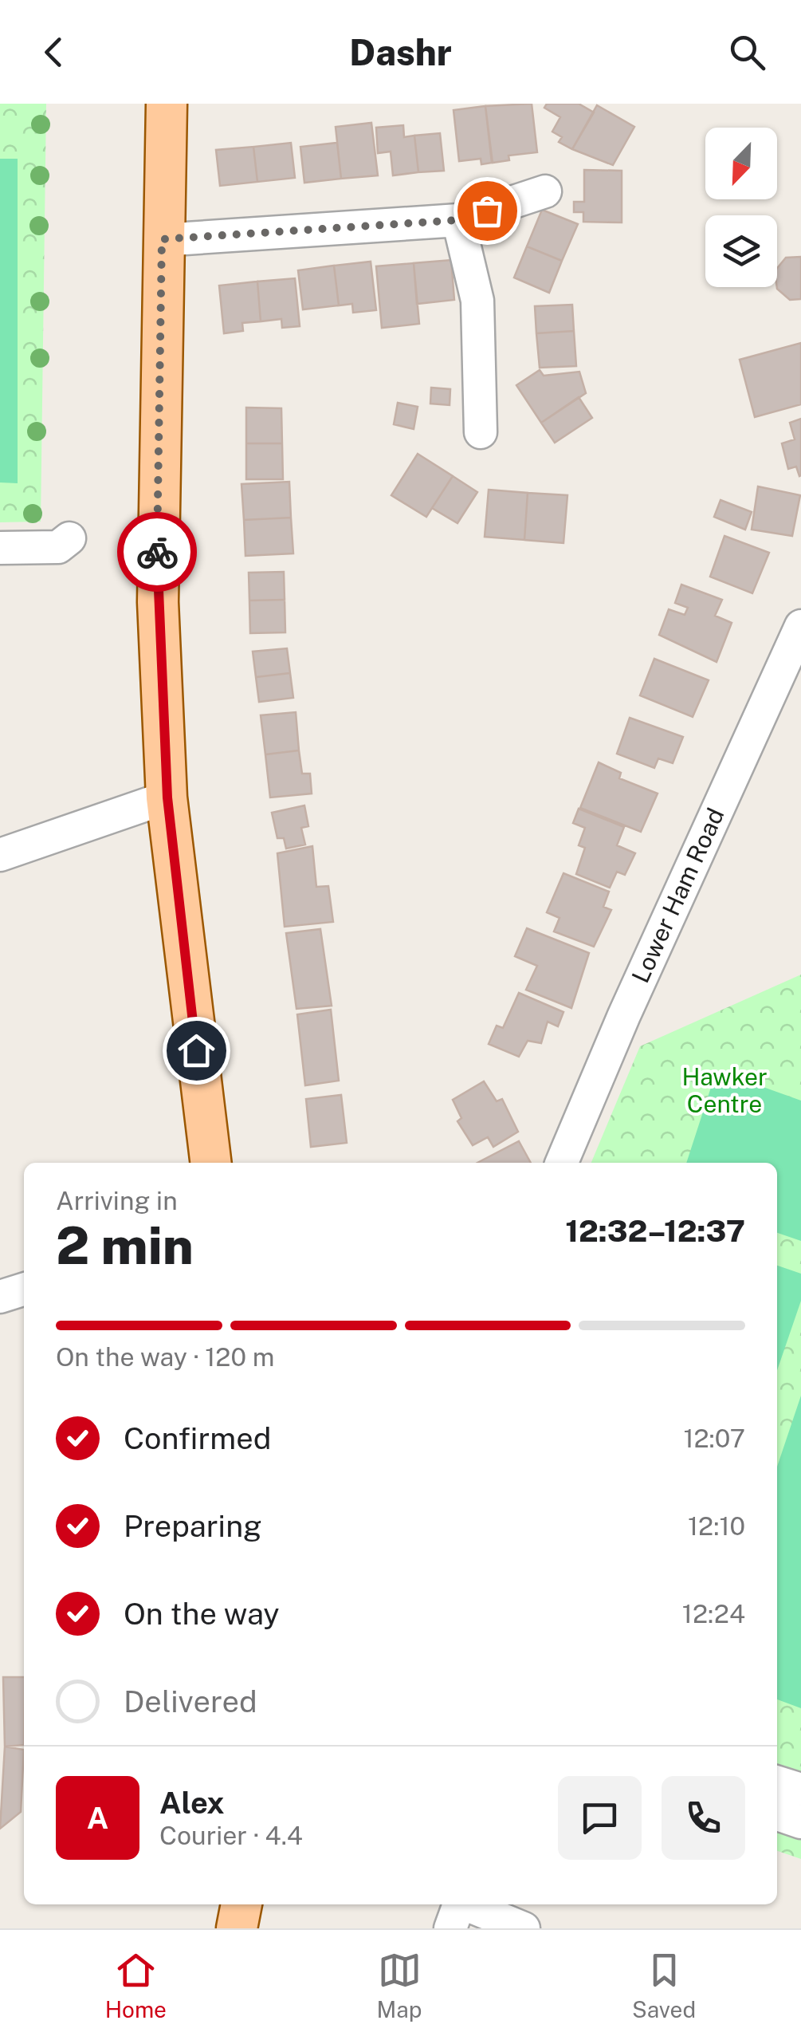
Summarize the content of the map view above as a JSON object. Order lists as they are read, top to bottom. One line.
{"streets":{"street":["Lower Ham Road"]},"parks":["Hawker Centre"],"north":"bottom left","page":{"header":"Dashr","heading":["2 min","Arriving in","12:32–12:37"],"panel":["Alex","Courier · 4.4"],"bar":"On the way · 120 m","list":[["Confirmed","12:07"],["Preparing","12:10"],["On the way","12:24"],"Delivered"],"round":"A","tabs":["Home","Map","Saved"]}}
